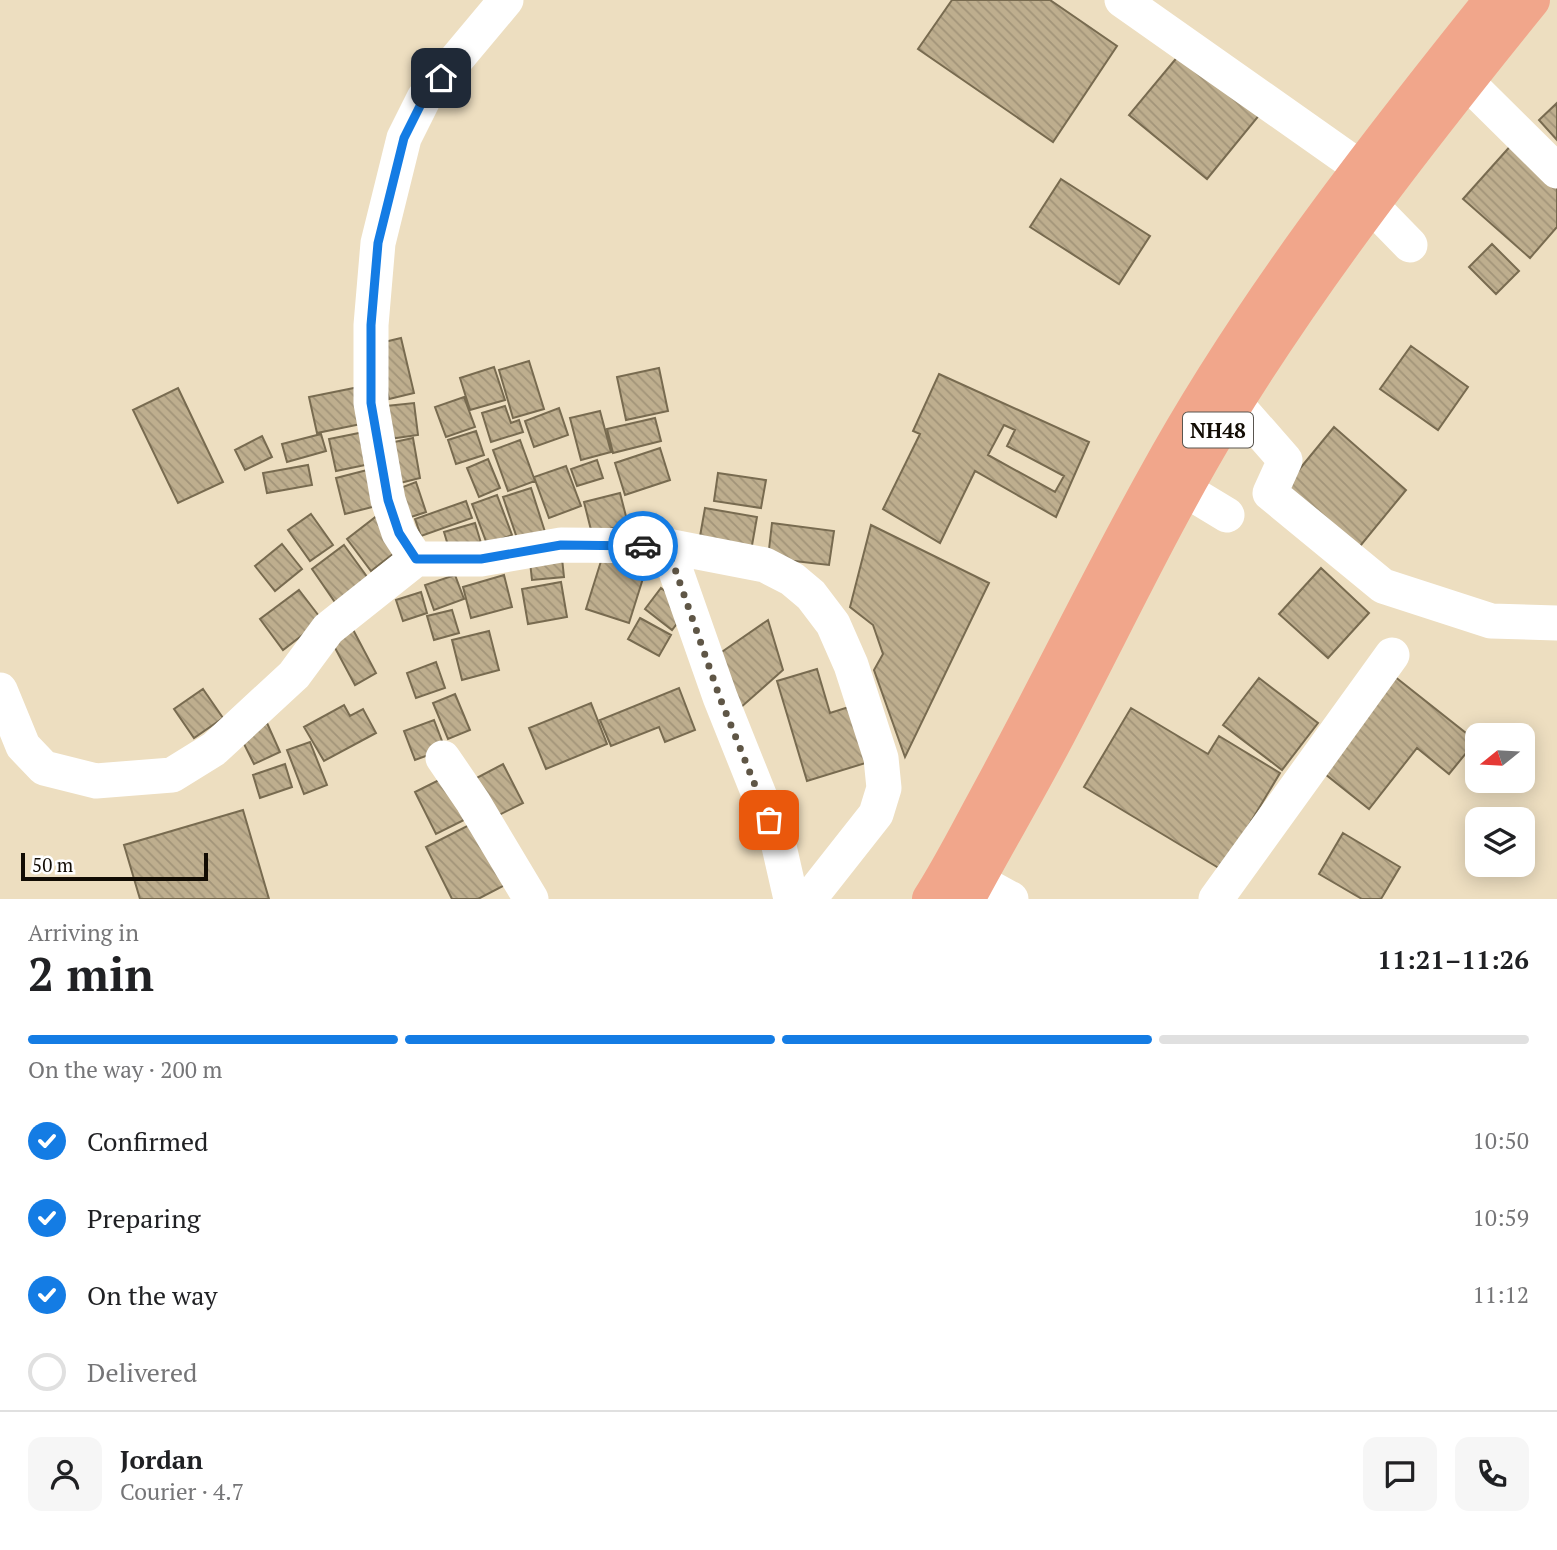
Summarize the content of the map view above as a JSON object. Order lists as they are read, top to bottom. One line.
{"streets":{"highway":["NH48"]},"scale_bar":"50 m","north":"left","page":{"scale":"50 m","heading":["2 min","Arriving in","11:21–11:26"],"panel":["Jordan","Courier · 4.7"],"bar":"On the way · 200 m","list":[["Confirmed","10:50"],["Preparing","10:59"],["On the way","11:12"],"Delivered"]}}
